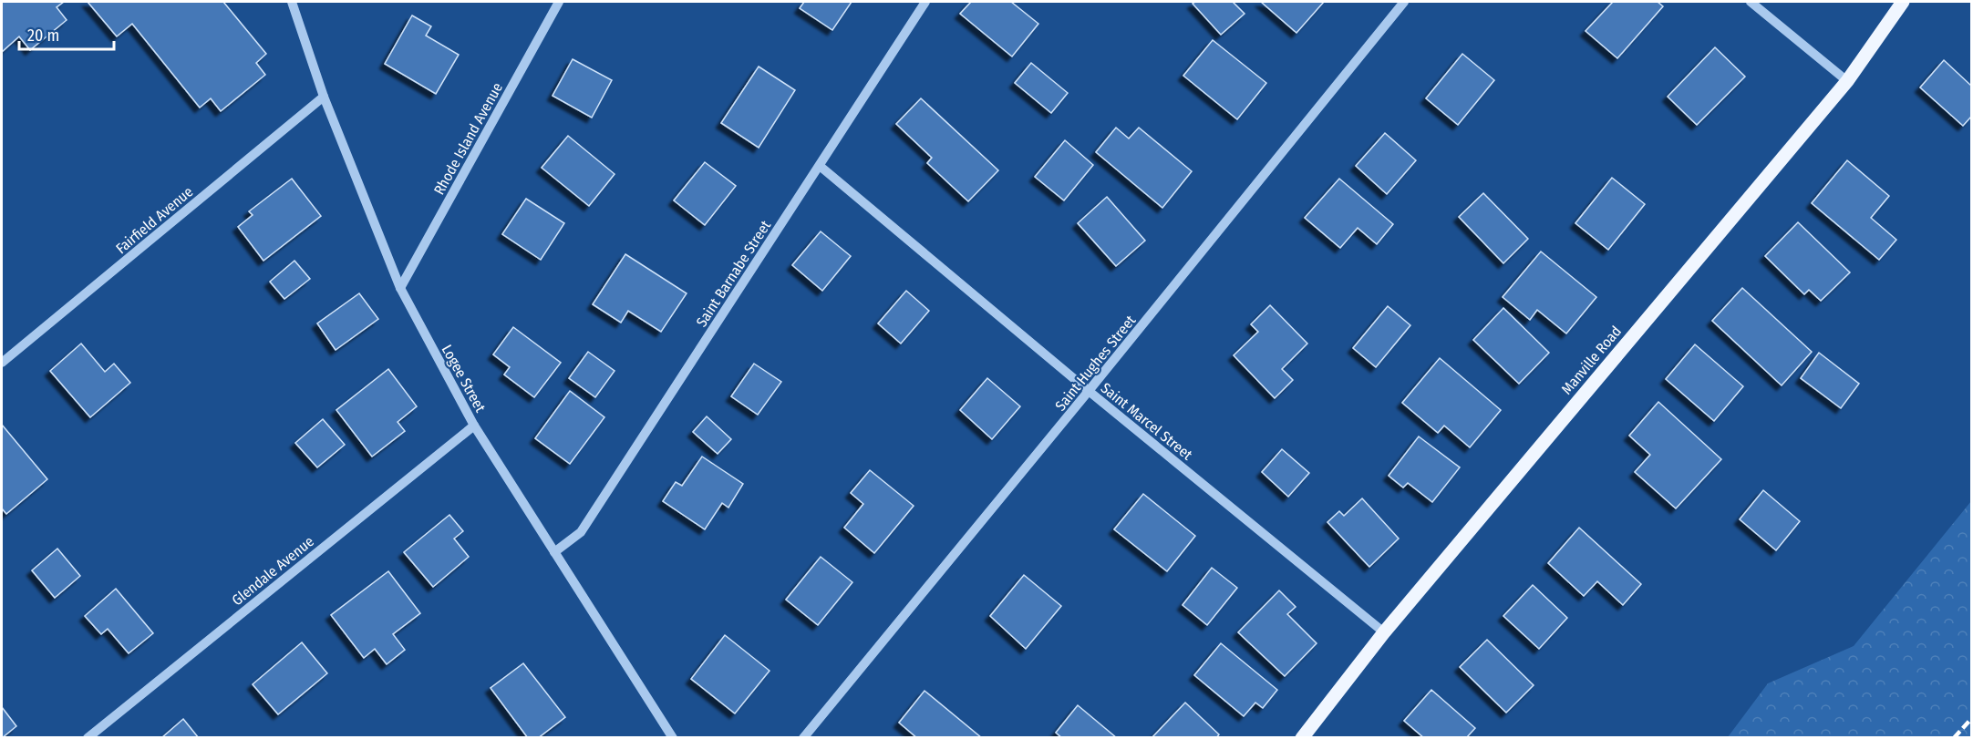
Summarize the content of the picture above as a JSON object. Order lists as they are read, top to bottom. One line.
{"streets":{"main road":["Manville Road"],"street":["Rhode Island Avenue","Fairfield Avenue","Saint Barnabe Street","Saint Hughes Street","Logee Street","Saint Marcel Street","Glendale Avenue"]},"crossings":[["Rhode Island Avenue","Logee Street"],["Fairfield Avenue","Logee Street"],["Saint Barnabe Street","Logee Street"],["Saint Barnabe Street","Saint Marcel Street"],["Manville Road","Saint Marcel Street"],["Saint Hughes Street","Saint Marcel Street"],["Logee Street","Glendale Avenue"]],"scale_bar":"20 m"}
